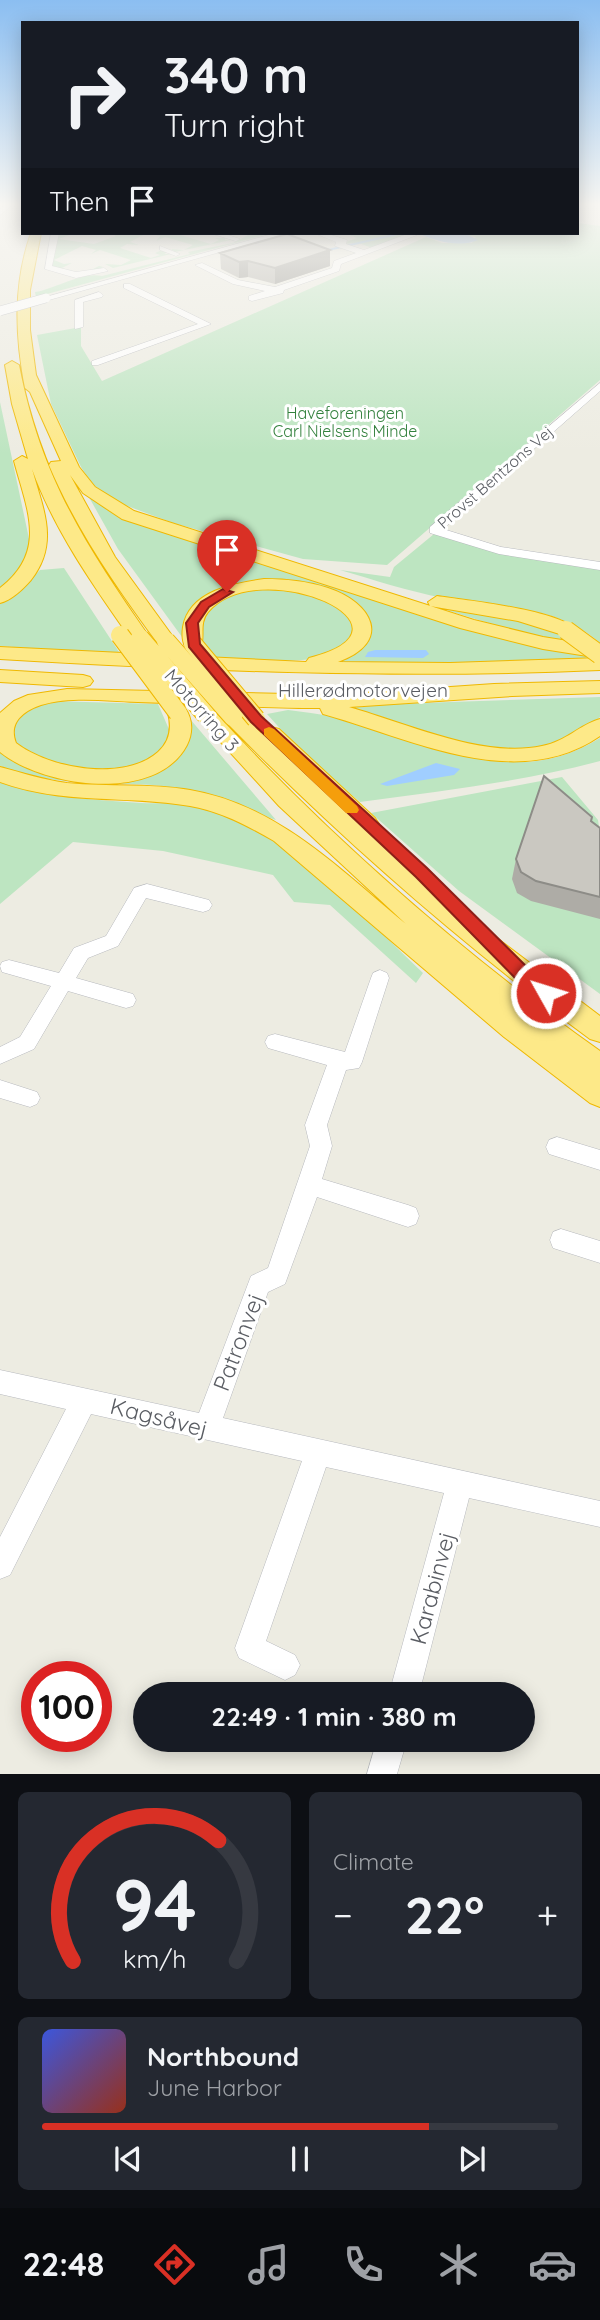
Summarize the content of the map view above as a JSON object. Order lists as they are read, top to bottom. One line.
{"streets":{"highway":["Hillerødmotorvejen","Motorring 3"],"street":["Provst Bentzons Vej","Patronvej","Kagsåvej","Karabinvej"]},"crossings":[["Patronvej","Kagsåvej"],["Kagsåvej","Karabinvej"]],"parks":["Haveforeningen Carl Nielsens Minde"],"page":{"turn":["340 m","Turn right"],"then":"Then","limit":"100","trip":"22:49 · 1 min · 380 m","tile":"Climate","heat":["−","22°","+"],"song":["Northbound","June Harbor"],"tabs":"22:48","gauge":["94","km/h"]}}
